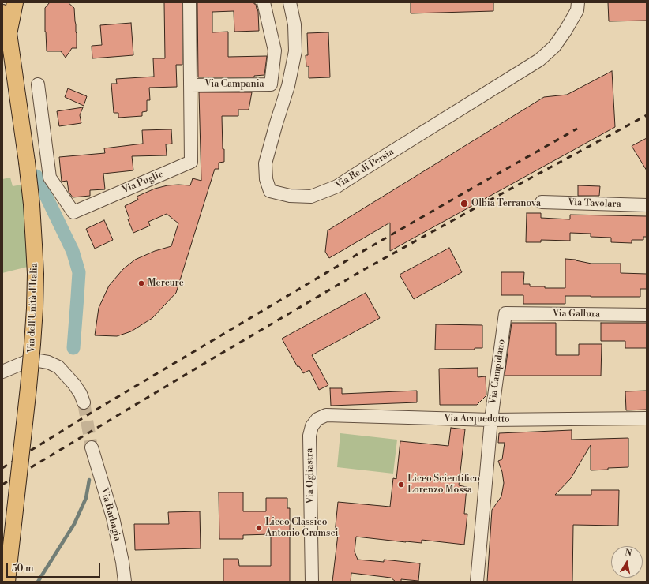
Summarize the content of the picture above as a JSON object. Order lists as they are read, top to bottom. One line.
{"streets":{"main road":["Via dell'Unità d'Italia"],"street":["Via Campania","Via Re di Persia","Via Puglie","Via Tavolara","Via Gallura","Via Campidano","Via Acquedotto","Via Ogliastra","Via Barbagia"]},"crossings":[["Via Campania","Via Puglie"],["Via Gallura","Via Campidano"],["Via Campidano","Via Acquedotto"],["Via Acquedotto","Via Ogliastra"]],"places":["Olbia Terranova","Mercure","Liceo Scientifico Lorenzo Mossa","Liceo Classico Antonio Gramsci"],"scale_bar":"50 m","north":"top"}
